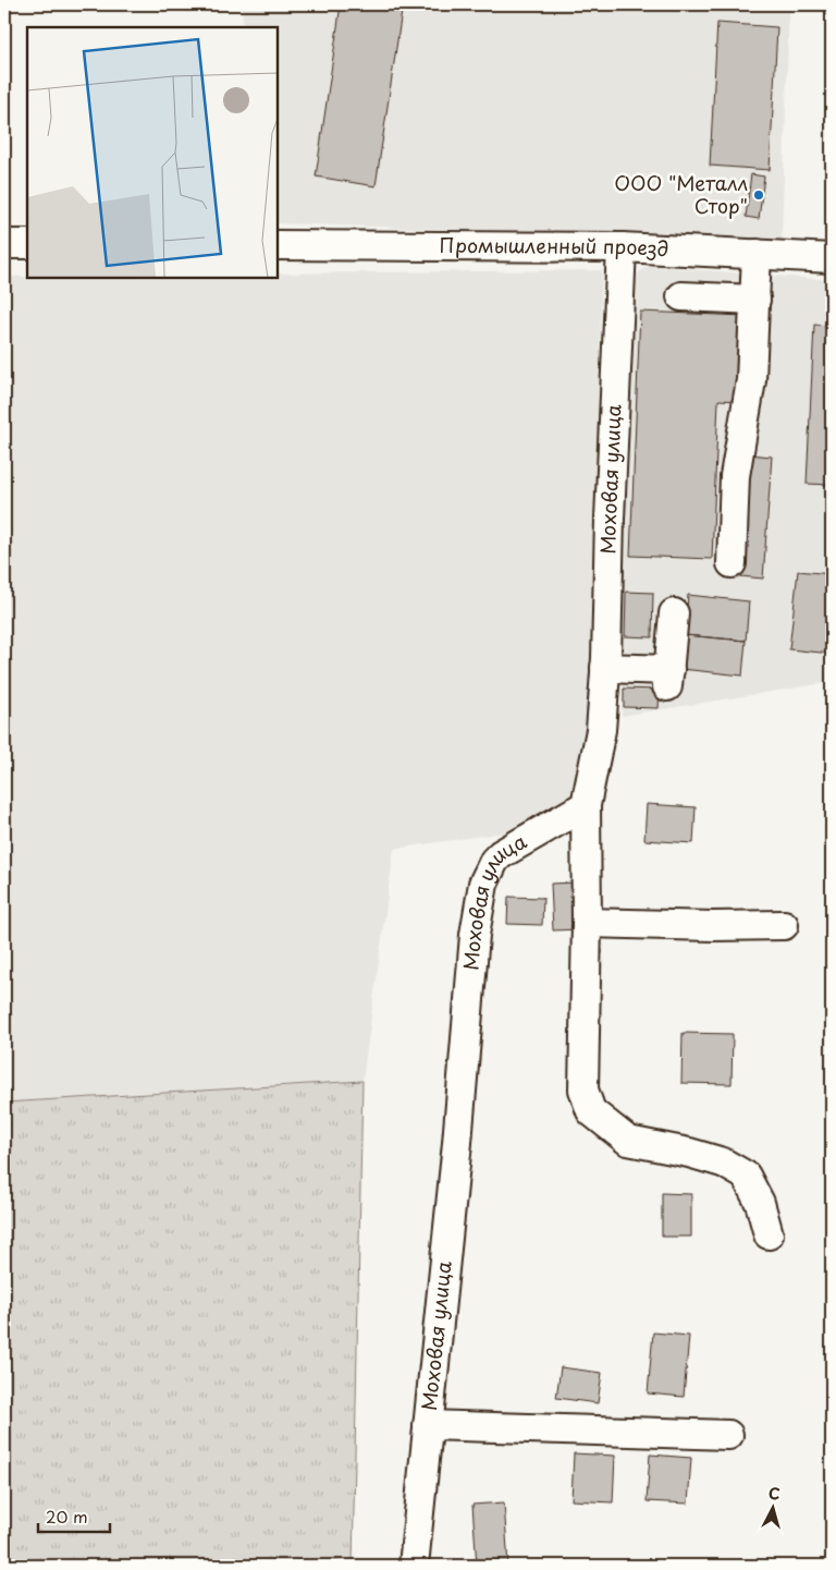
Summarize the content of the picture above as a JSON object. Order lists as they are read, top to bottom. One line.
{"streets":{"street":["Промышленный проезд","Моховая улица"]},"crossings":[["Промышленный проезд","Моховая улица"]],"places":["ООО \"Металл Стор\""],"scale_bar":"20 m","north":"top"}
